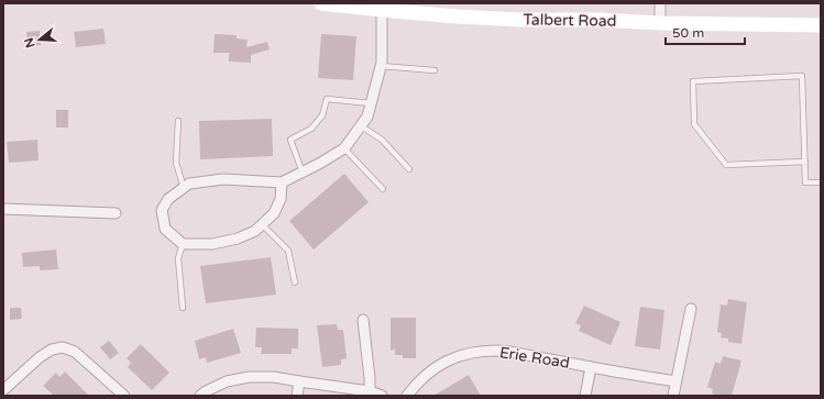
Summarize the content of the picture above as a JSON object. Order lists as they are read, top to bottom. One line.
{"streets":{"street":["Talbert Road","Erie Road"]},"scale_bar":"50 m","north":"left"}
